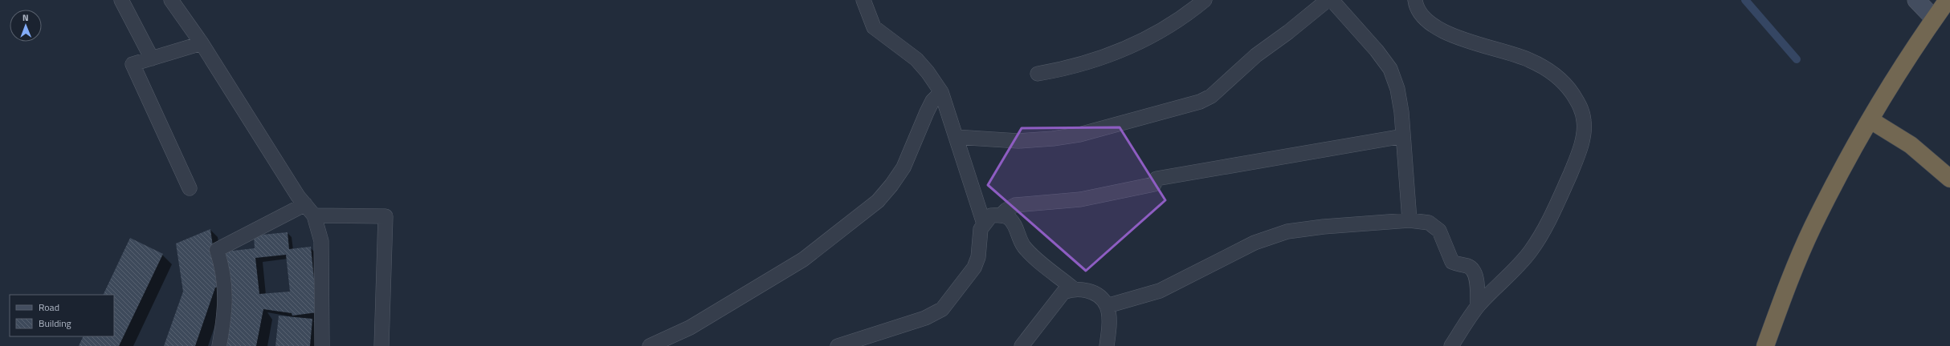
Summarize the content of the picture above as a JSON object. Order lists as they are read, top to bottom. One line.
{"legend":["Road","Building"],"north":"top"}
